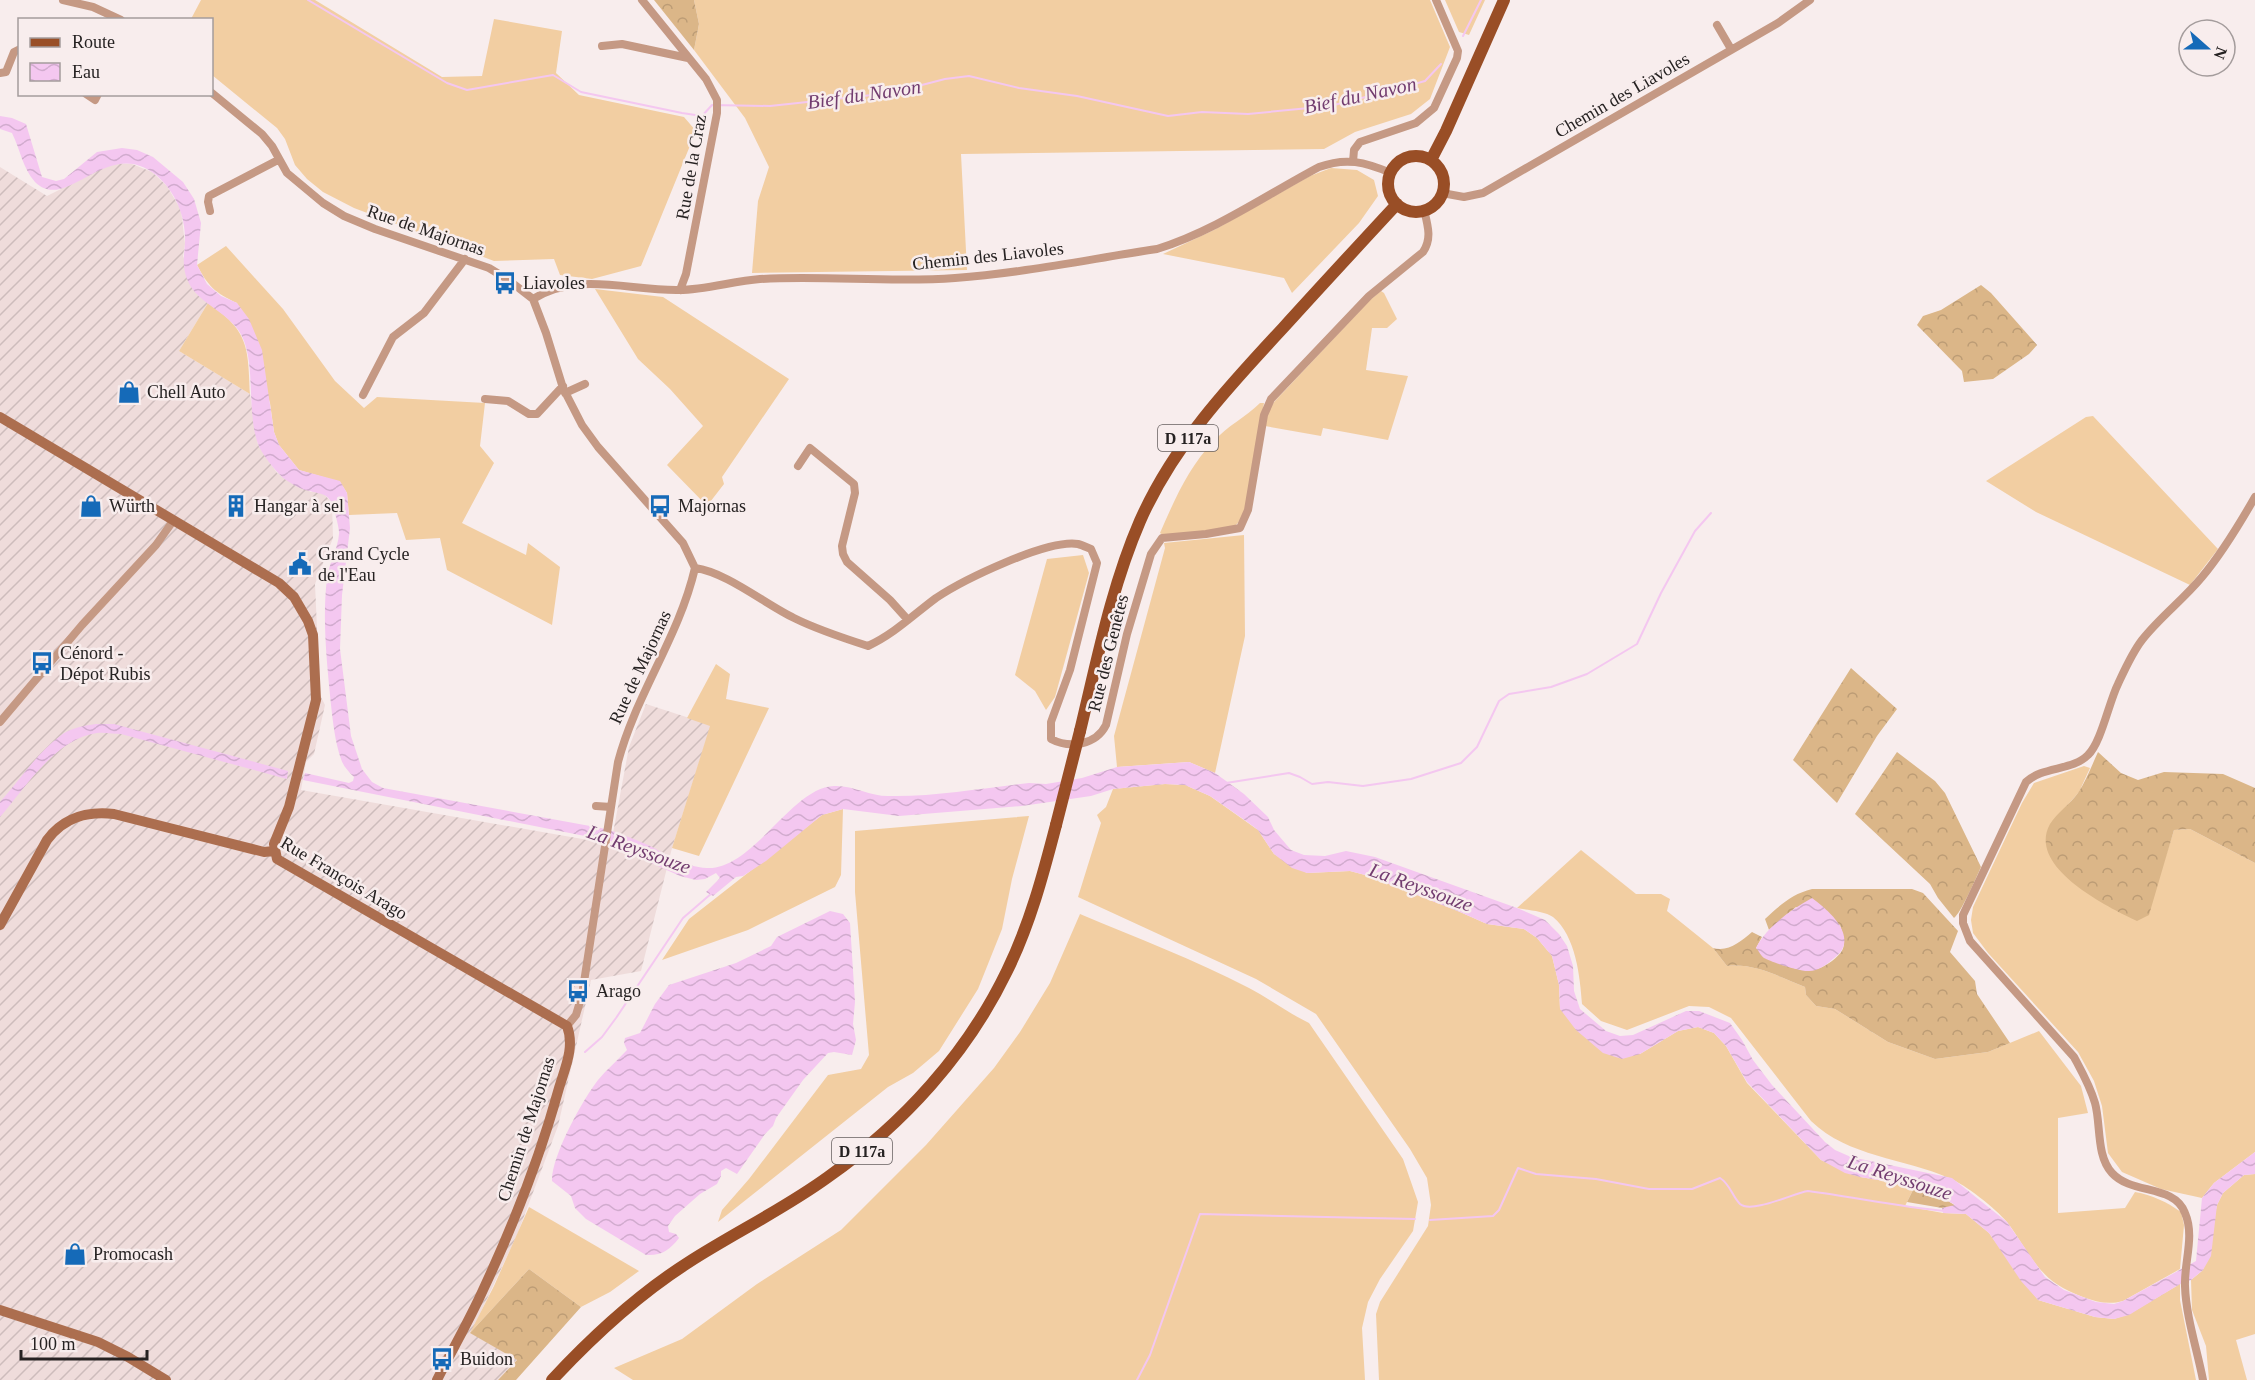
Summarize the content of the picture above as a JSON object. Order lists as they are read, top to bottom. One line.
{"streets":{"main road":["D 117a"],"street":["Chemin des Liavoles","Rue de la Craz","Rue de Majornas","Rue des Genêtes","Rue François Arago","Chemin de Majornas"]},"crossings":[["Chemin des Liavoles","Rue de la Craz"],["Chemin des Liavoles","Rue de Majornas"],["Chemin des Liavoles","D 117a"],["Chemin des Liavoles","Rue des Genêtes"],["Rue de Majornas","Rue des Genêtes"],["Rue de Majornas","Chemin de Majornas"],["D 117a","Rue des Genêtes"],["Rue François Arago","Chemin de Majornas"]],"water":["Bief du Navon","La Reyssouze"],"places":{"bus stop":["Liavoles","Majornas","Cénord - Dépot Rubis","Arago","Buidon"],"shop":["Chell Auto","Würth","Promocash"],"building":["Hangar à sel"],"public building":["Grand Cycle de l'Eau"]},"legend":["Route","Eau"],"scale_bar":"100 m","north":"right"}
